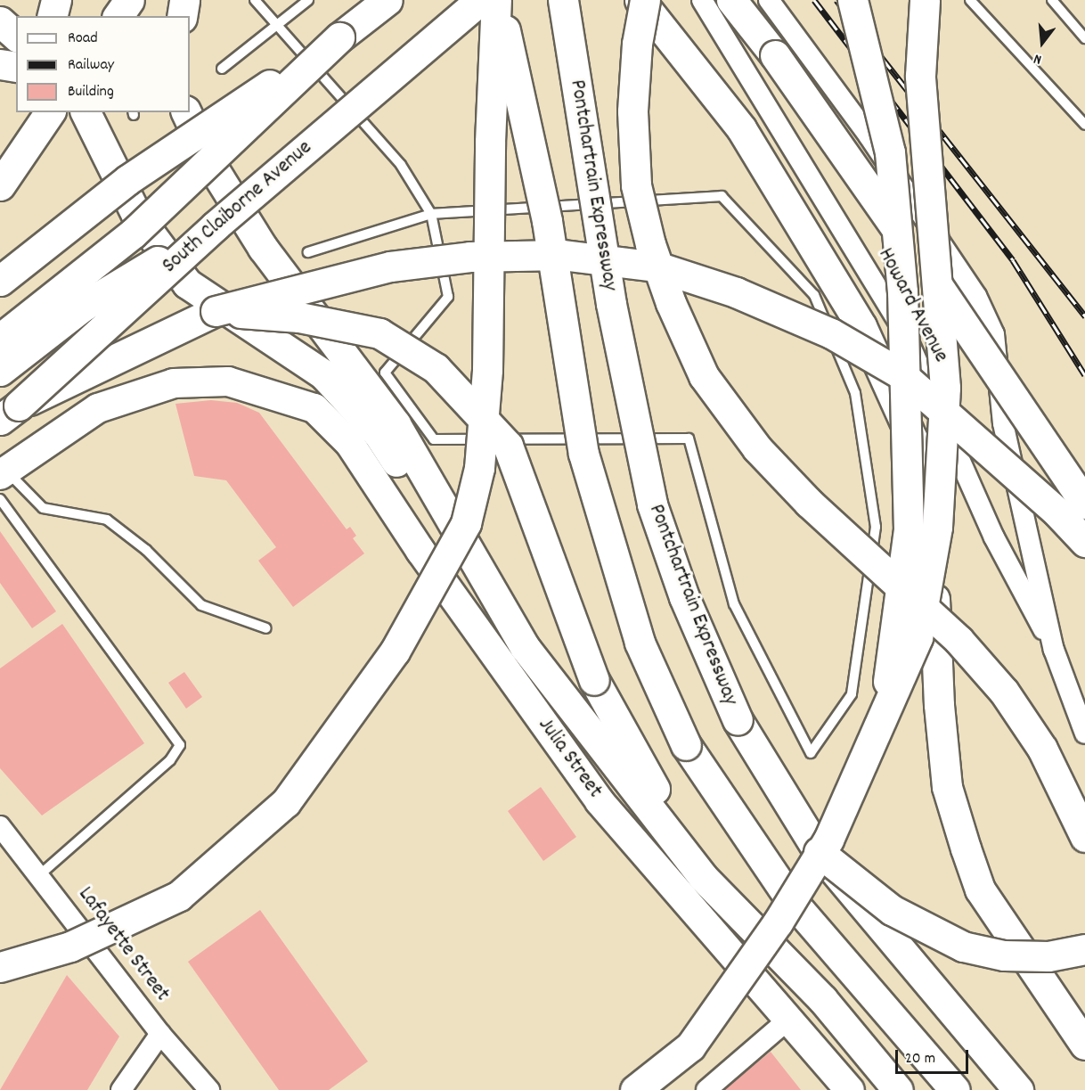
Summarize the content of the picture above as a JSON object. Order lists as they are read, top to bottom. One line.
{"streets":{"main road":["Pontchartrain Expressway","South Claiborne Avenue"],"street":["Howard Avenue","Julia Street","Lafayette Street"]},"legend":["Road","Railway","Building"],"scale_bar":"20 m","north":"bottom"}
